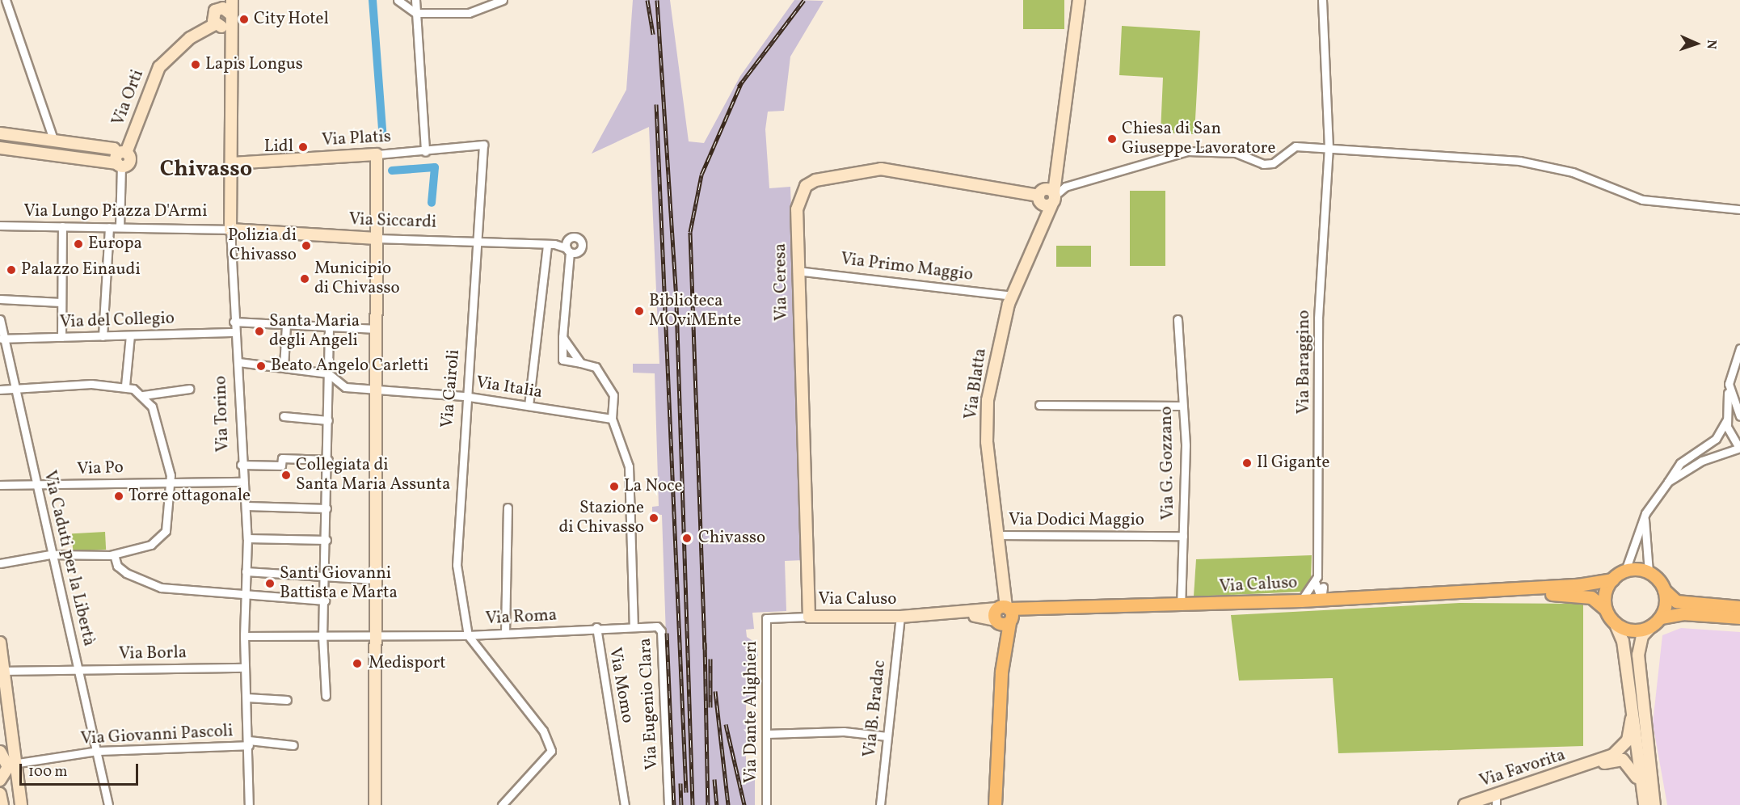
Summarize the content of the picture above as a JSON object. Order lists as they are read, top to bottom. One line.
{"streets":{"main road":["Via Caluso"],"street":["Via Orti","Via Platis","Via Lungo Piazza D'Armi","Via Siccardi","Via Primo Maggio","Via Ceresa","Via del Collegio","Via Baraggino","Via Blatta","Via Italia","Via Cairoli","Via Torino","Via G. Gozzano","Via Po","Via Dodici Maggio","Via Caduti per la Libertà","Via Roma","Via Borla","Via Momo","Via Eugenio Clara","Via B. Bradac","Via Dante Alighieri","Via Giovanni Pascoli","Via Favorita"]},"crossings":[["Via Orti","Via Lungo Piazza D'Armi"],["Via Platis","Via Cairoli"],["Via Platis","Via Torino"],["Via Lungo Piazza D'Armi","Via Siccardi"],["Via Lungo Piazza D'Armi","Via Torino"],["Via Siccardi","Via Cairoli"],["Via Siccardi","Via Torino"],["Via Primo Maggio","Via Ceresa"],["Via Primo Maggio","Via Blatta"],["Via Ceresa","Via Blatta"],["Via Ceresa","Via Caluso"],["Via del Collegio","Via Torino"],["Via del Collegio","Via Caduti per la Libertà"],["Via Baraggino","Via Caluso"],["Via Blatta","Via Dodici Maggio"],["Via Blatta","Via Caluso"],["Via Italia","Via Cairoli"],["Via Cairoli","Via Roma"],["Via Torino","Via Po"],["Via Torino","Via Borla"],["Via Torino","Via Giovanni Pascoli"],["Via G. Gozzano","Via Dodici Maggio"],["Via G. Gozzano","Via Caluso"],["Via Po","Via Caduti per la Libertà"],["Via Caduti per la Libertà","Via Borla"],["Via Caduti per la Libertà","Via Giovanni Pascoli"],["Via Caluso","Via B. Bradac"],["Via Caluso","Via Dante Alighieri"],["Via Roma","Via Momo"],["Via Roma","Via Eugenio Clara"]],"districts":["Chivasso"],"places":["City Hotel","Lapis Longus","Chiesa di San Giuseppe Lavoratore","Lidl","Europa","Polizia di Chivasso","Palazzo Einaudi","Municipio di Chivasso","Biblioteca MOviMEnte","Santa Maria degli Angeli","Beato Angelo Carletti","Il Gigante","Collegiata di Santa Maria Assunta","La Noce","Torre ottagonale","Stazione di Chivasso","Chivasso","Santi Giovanni Battista e Marta","Medisport"],"scale_bar":"100 m","north":"right"}
